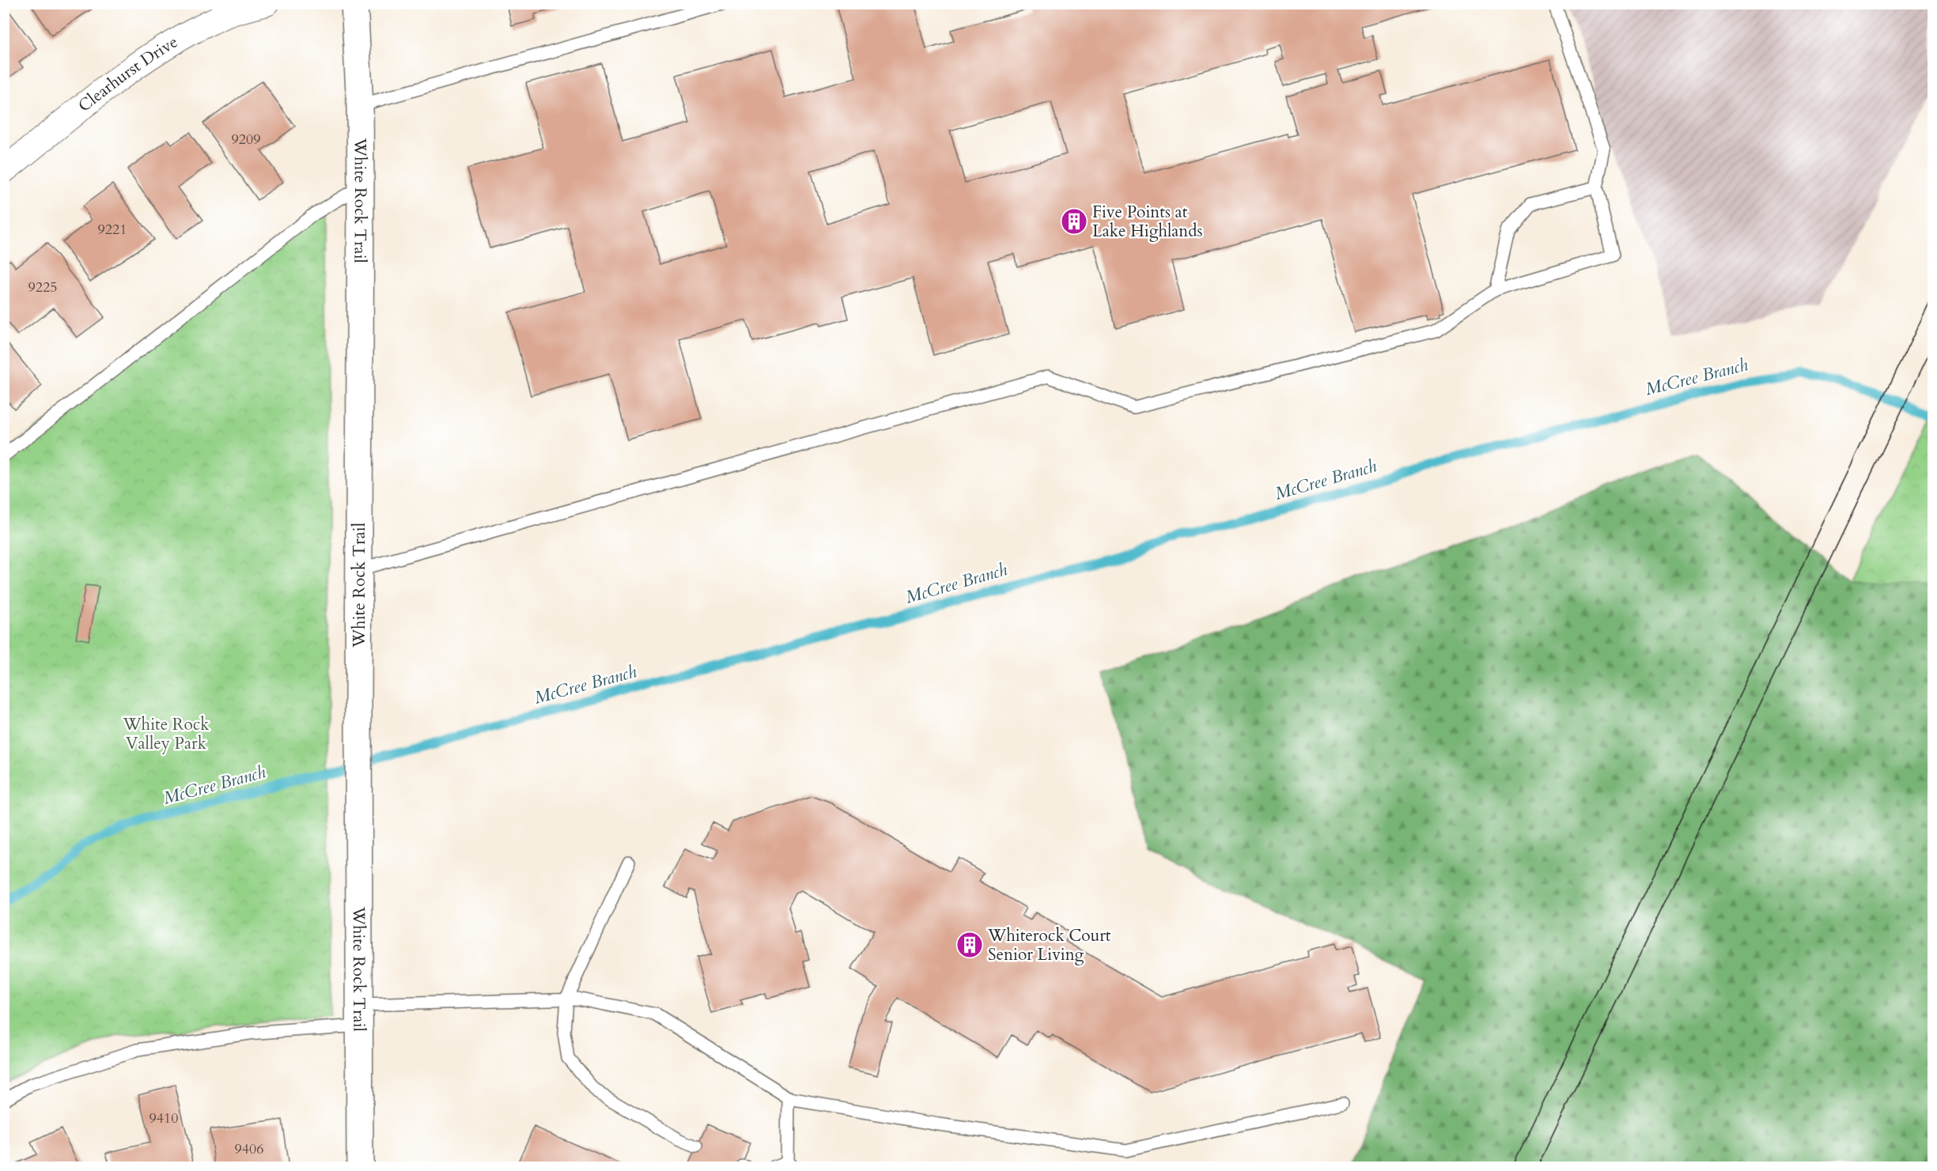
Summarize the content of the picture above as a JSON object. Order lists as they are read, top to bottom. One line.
{"streets":{"street":["Clearhurst Drive","White Rock Trail"]},"water":["McCree Branch"],"parks":["White Rock Valley Park"],"places":{"building":["Five Points at Lake Highlands","Whiterock Court Senior Living"]},"house_numbers":["9209","9221","9225","9410","9406"]}
